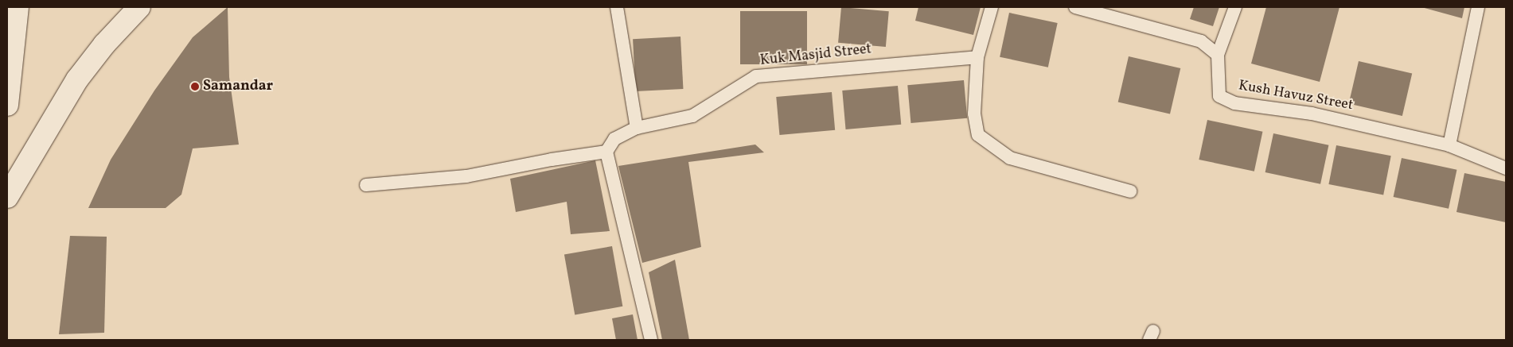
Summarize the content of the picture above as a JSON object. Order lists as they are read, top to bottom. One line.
{"streets":{"lane":["Kuk Masjid Street","Kush Havuz Street"]},"places":["Samandar"]}
